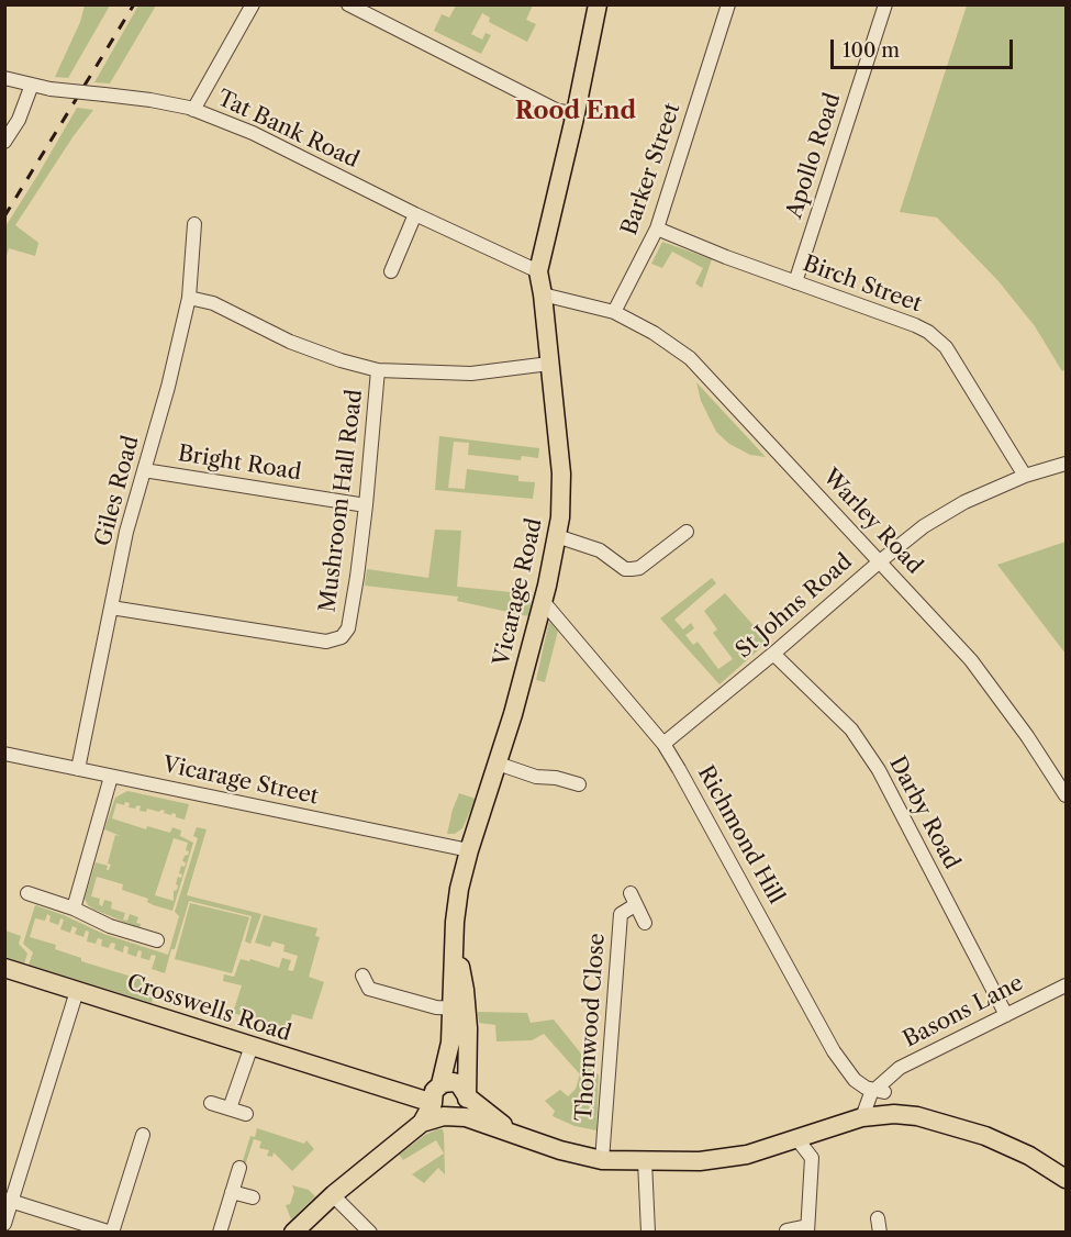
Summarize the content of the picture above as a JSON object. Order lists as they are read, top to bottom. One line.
{"streets":{"main road":["Vicarage Road","Crosswells Road"],"street":["Tat Bank Road","Apollo Road","Barker Street","Birch Street","Bright Road","Giles Road","Mushroom Hall Road","Warley Road","St Johns Road","Vicarage Street","Darby Road","Richmond Hill","Basons Lane","Thornwood Close"]},"crossings":[["Tat Bank Road","Vicarage Road"],["Apollo Road","Birch Street"],["Barker Street","Birch Street"],["Barker Street","Warley Road"],["Birch Street","St Johns Road"],["Bright Road","Giles Road"],["Bright Road","Mushroom Hall Road"],["Giles Road","Mushroom Hall Road"],["Giles Road","Vicarage Street"],["Warley Road","St Johns Road"],["Vicarage Road","Vicarage Street"],["Vicarage Road","Richmond Hill"],["Vicarage Road","Crosswells Road"],["St Johns Road","Darby Road"],["St Johns Road","Richmond Hill"],["Darby Road","Basons Lane"],["Richmond Hill","Basons Lane"]],"districts":["Rood End"],"scale_bar":"100 m"}
